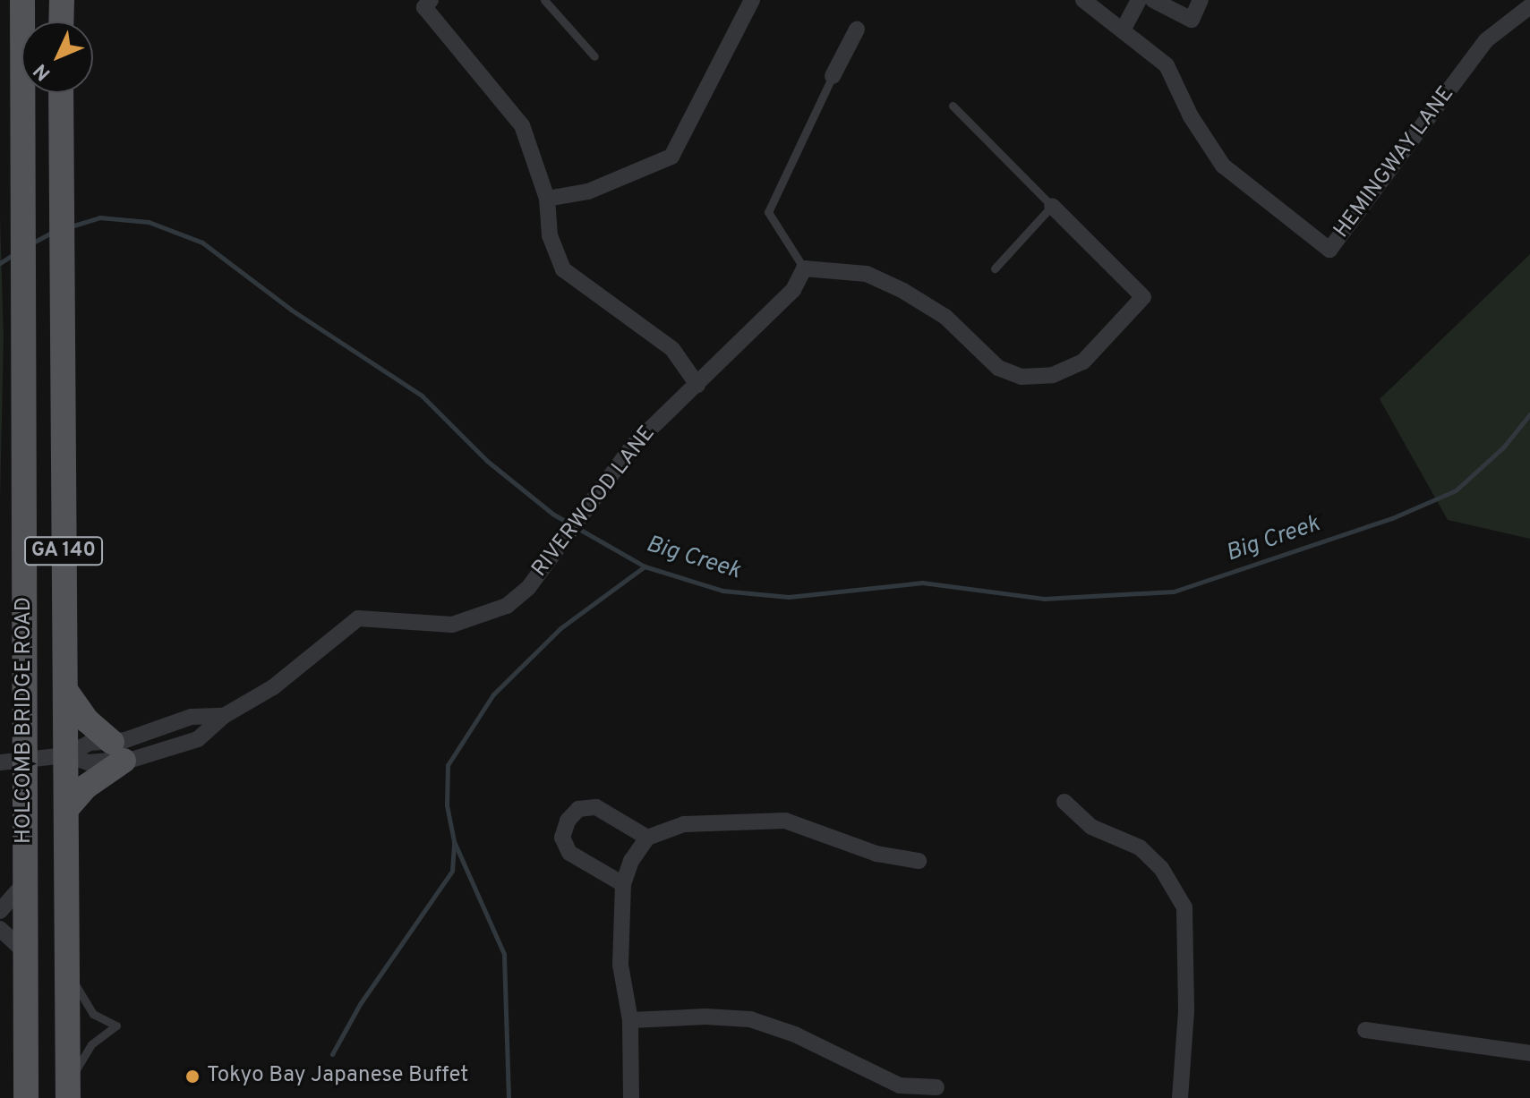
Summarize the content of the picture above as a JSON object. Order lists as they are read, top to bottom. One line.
{"streets":{"main road":["GA 140","HOLCOMB BRIDGE ROAD"],"street":["HEMINGWAY LANE","RIVERWOOD LANE"]},"crossings":[["RIVERWOOD LANE","HOLCOMB BRIDGE ROAD"]],"water":["Big Creek"],"places":["Tokyo Bay Japanese Buffet"],"north":"bottom left"}
